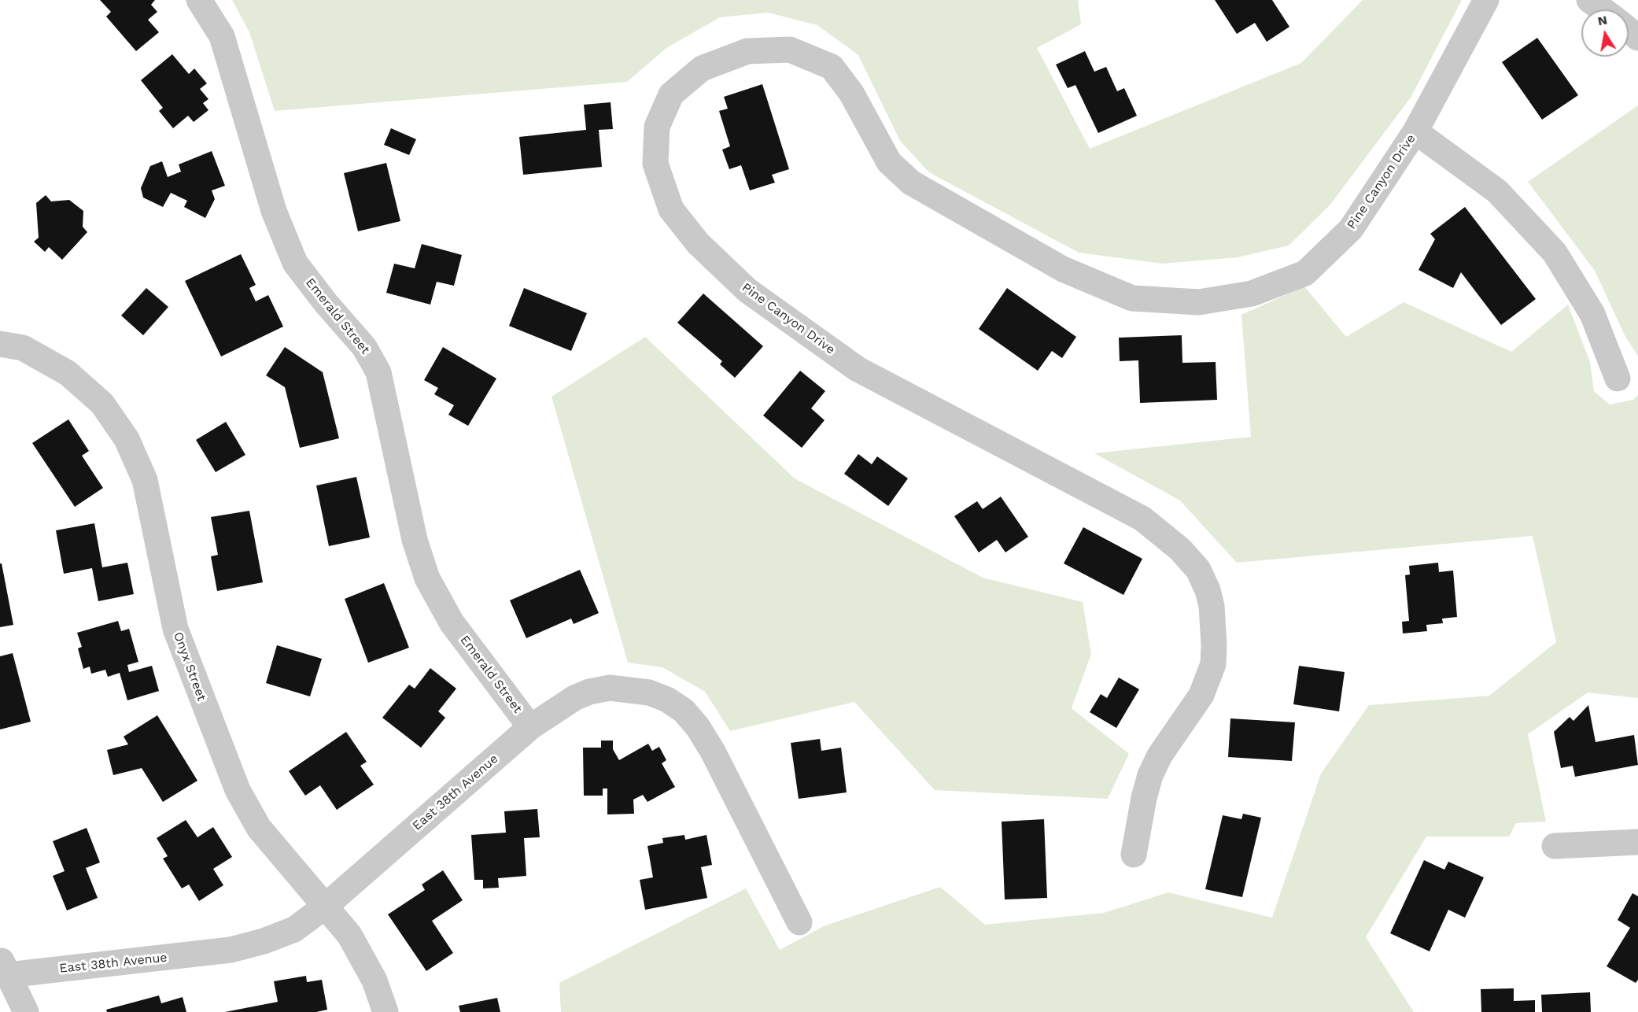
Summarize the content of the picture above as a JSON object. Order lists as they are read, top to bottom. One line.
{"streets":{"street":["Pine Canyon Drive","Emerald Street","Onyx Street","East 38th Avenue"]},"crossings":[["Emerald Street","East 38th Avenue"],["Onyx Street","East 38th Avenue"]],"north":"top"}
